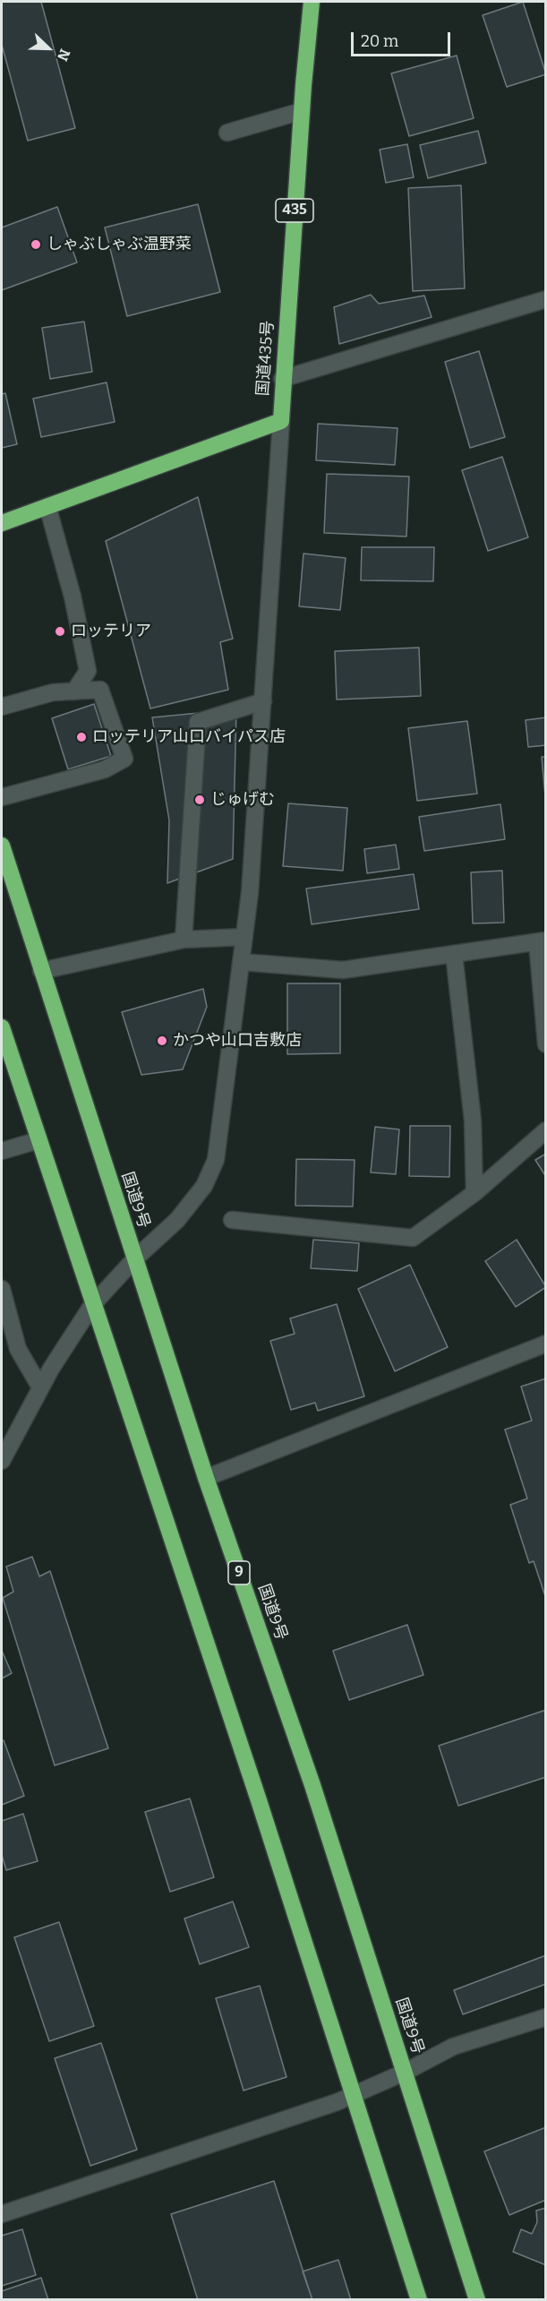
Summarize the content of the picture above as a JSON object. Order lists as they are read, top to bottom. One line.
{"streets":{"highway":["435","国道435号","国道9号","9"]},"places":["しゃぶしゃぶ温野菜","ロッテリア","ロッテリア山口バイパス店","じゅげむ","かつや山口吉敷店"],"scale_bar":"20 m","north":"bottom right"}
